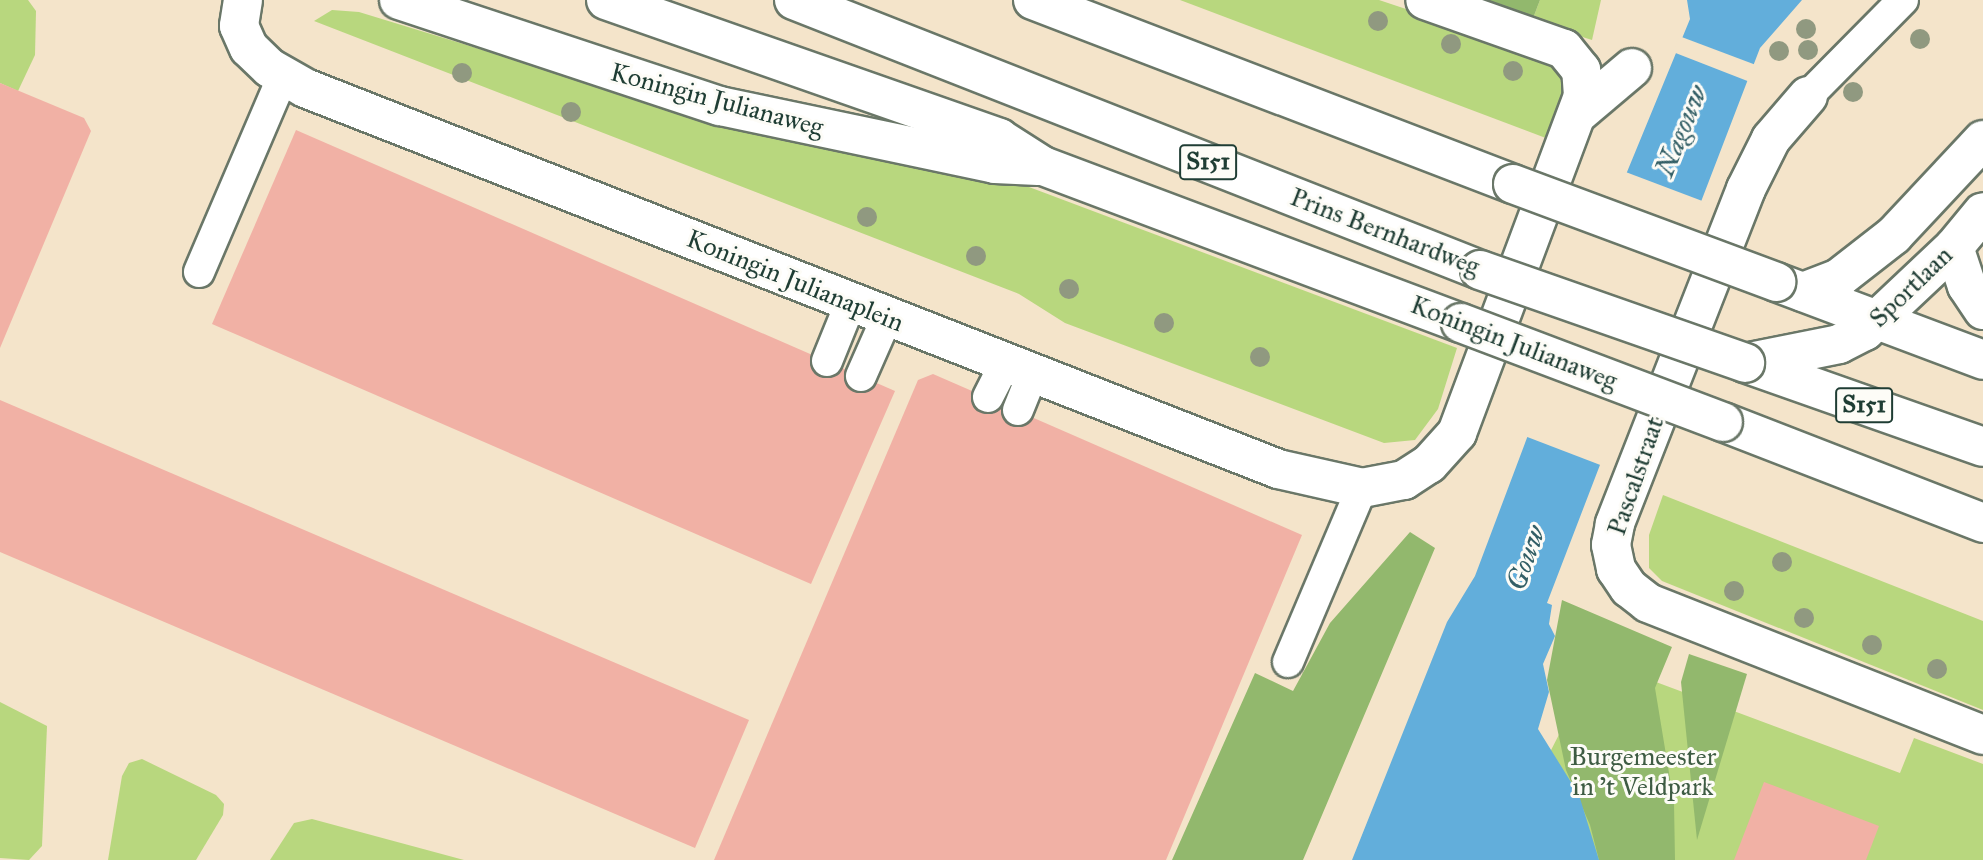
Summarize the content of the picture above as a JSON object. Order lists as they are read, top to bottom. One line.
{"streets":{"main road":["Koningin Julianaweg","S151","Prins Bernhardweg","Koningin Julianaplein","Sportlaan","Pascalstraat"]},"crossings":[["Prins Bernhardweg","Sportlaan"]],"water":["Nagouw","Gouw"],"parks":["Burgemeester in 't Veldpark"]}
